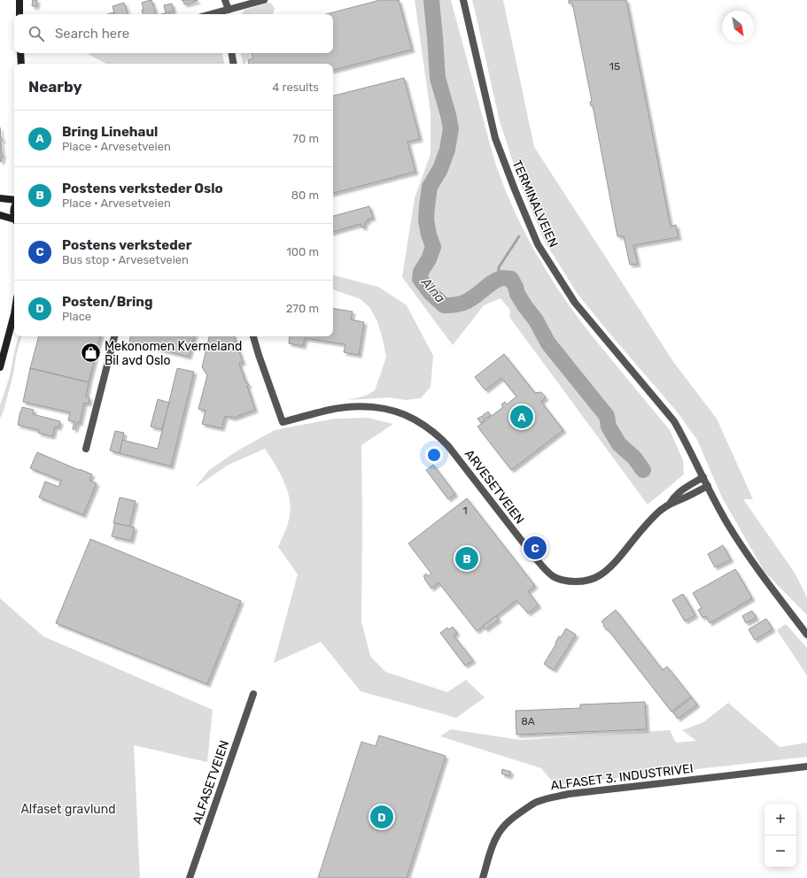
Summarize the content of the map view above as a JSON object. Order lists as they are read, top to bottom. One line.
{"streets":{"street":["TERMINALVEIEN","ARVESETVEIEN","ALFASET 3. INDUSTRIVEI","ALFASETVEIEN"]},"water":["Alna"],"parks":["Alfaset gravlund"],"places":{"shop":["Mekonomen Kverneland Bil avd Oslo"]},"house_numbers":["15","1","8A"],"north":"bottom right","page":{"search":"Search here","heading":["Nearby","4 results"],"list":[{"mark":"A","name":"Bring Linehaul","note":"Place · Arvesetveien","value":"70 m"},{"mark":"B","name":"Postens verksteder Oslo","note":"Place · Arvesetveien","value":"80 m"},{"mark":"C","name":"Postens verksteder","note":"Bus stop · Arvesetveien","value":"100 m"},{"mark":"D","name":"Posten/Bring","note":"Place","value":"270 m"}],"pins":["A","C","B","D"],"map_buttons":["+","−"]}}
